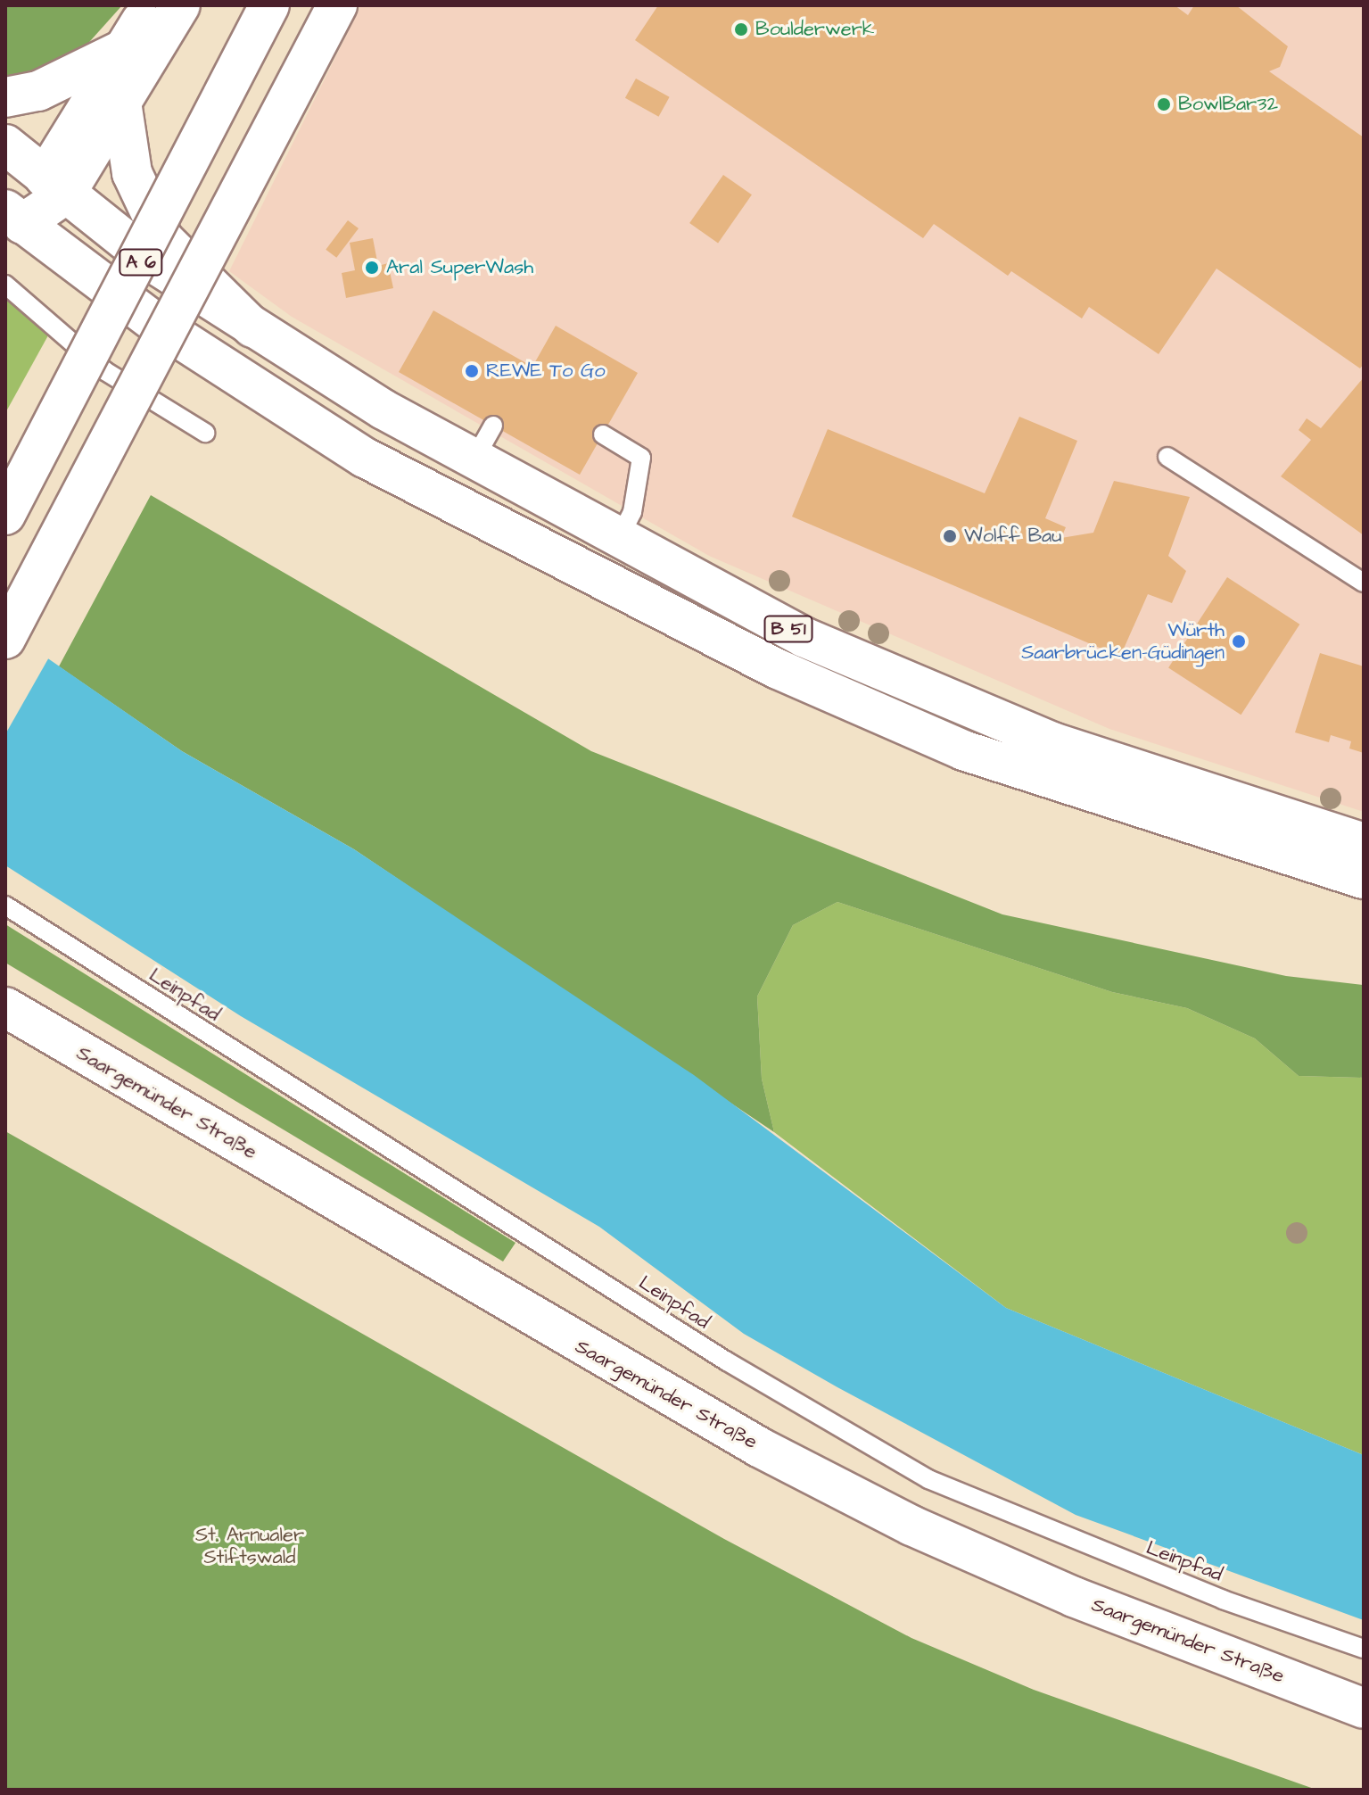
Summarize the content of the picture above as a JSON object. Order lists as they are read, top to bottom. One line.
{"streets":{"main road":["A 6","B 51","Saargemünder Straße"],"lane":["Leinpfad"]},"parks":["St. Arnualer Stiftswald"],"places":["Boulderwerk","BowlBar32","Aral SuperWash","REWE To Go","Wolff Bau","Würth Saarbrücken-Güdingen"]}
